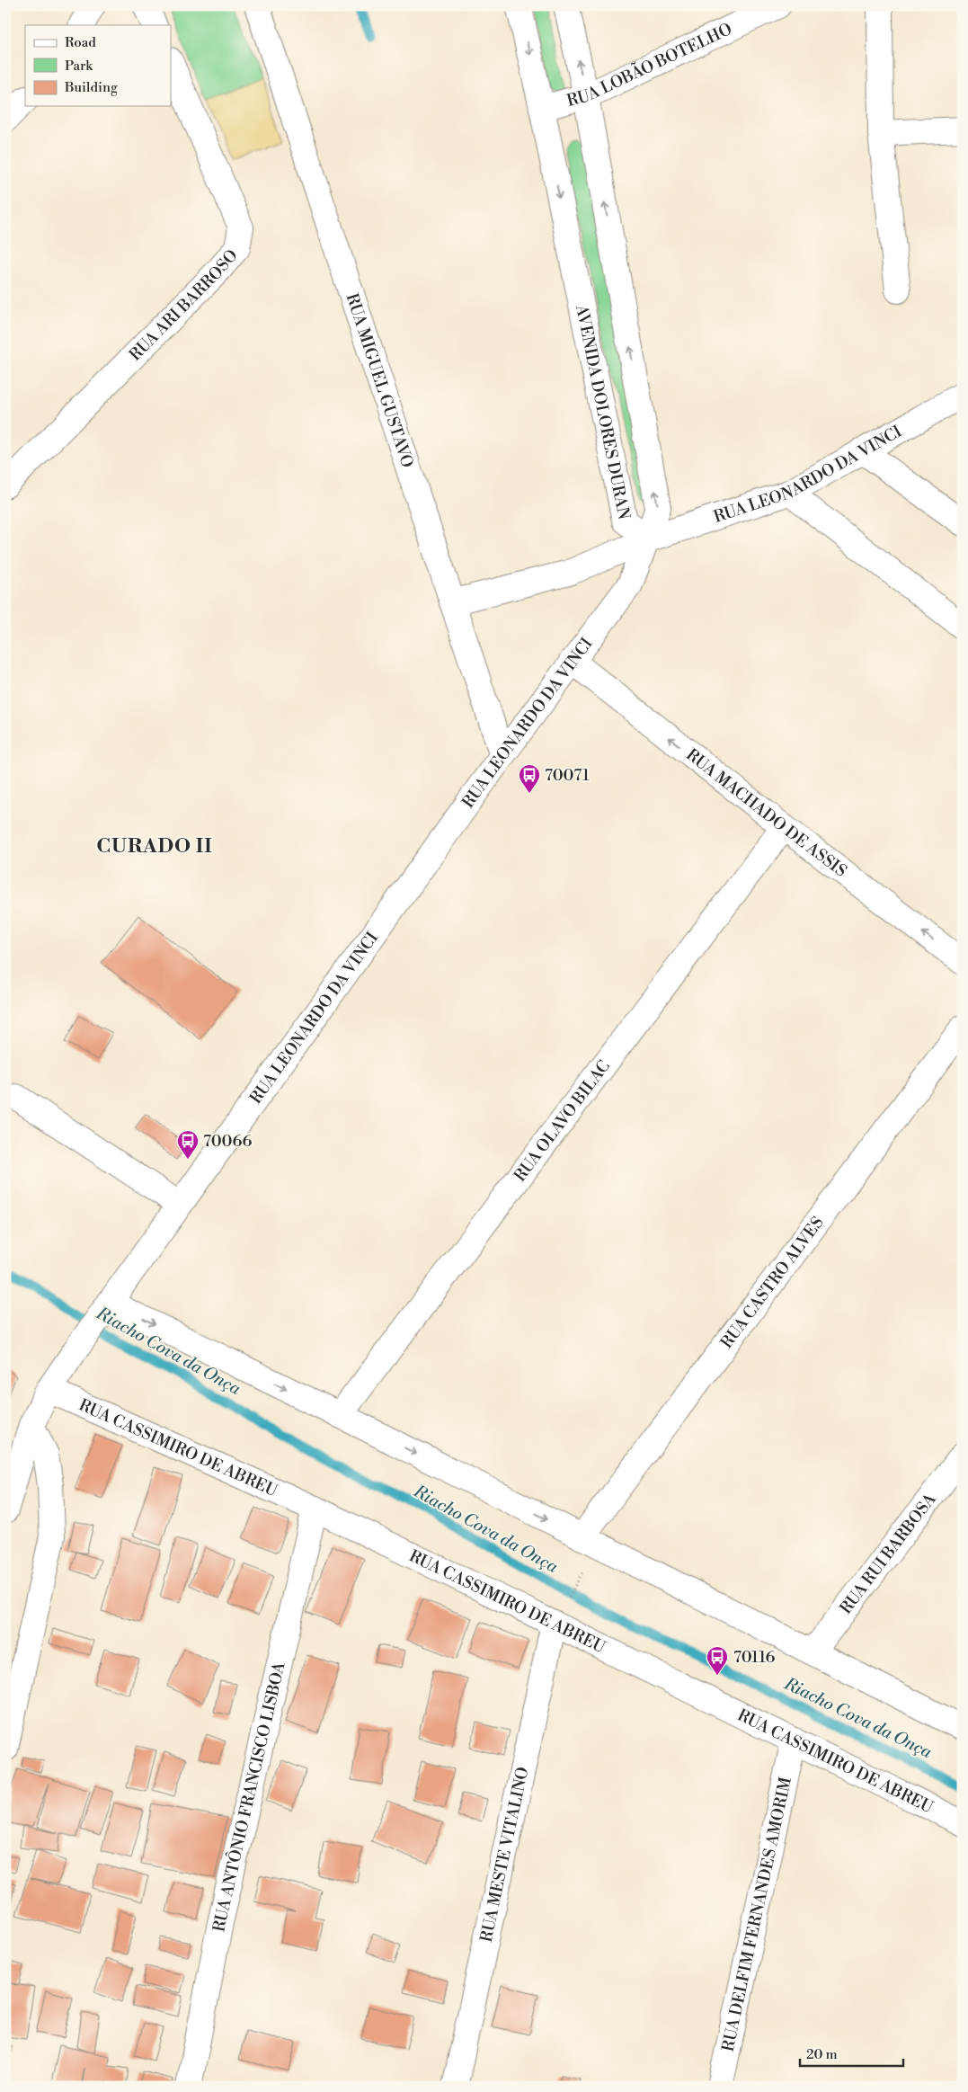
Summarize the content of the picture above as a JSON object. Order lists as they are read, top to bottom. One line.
{"streets":{"street":["RUA LOBÃO BOTELHO","RUA ARI BARROSO","RUA MIGUEL GUSTAVO","AVENIDA DOLORES DURAN","RUA LEONARDO DA VINCI","RUA MACHADO DE ASSIS","RUA OLAVO BILAC","RUA CASTRO ALVES","RUA CASSIMIRO DE ABREU","RUA RUI BARBOSA","RUA ANTÔNIO FRANCISCO LISBOA","RUA MESTE VITALINO","RUA DELFIM FERNANDES AMORIM"]},"crossings":[["RUA LOBÃO BOTELHO","AVENIDA DOLORES DURAN"],["RUA MIGUEL GUSTAVO","RUA LEONARDO DA VINCI"],["AVENIDA DOLORES DURAN","RUA LEONARDO DA VINCI"],["RUA LEONARDO DA VINCI","RUA MACHADO DE ASSIS"],["RUA LEONARDO DA VINCI","RUA CASSIMIRO DE ABREU"],["RUA MACHADO DE ASSIS","RUA OLAVO BILAC"],["RUA CASSIMIRO DE ABREU","RUA ANTÔNIO FRANCISCO LISBOA"],["RUA CASSIMIRO DE ABREU","RUA MESTE VITALINO"],["RUA CASSIMIRO DE ABREU","RUA DELFIM FERNANDES AMORIM"]],"one_way":["RUA MACHADO DE ASSIS"],"districts":["CURADO II"],"water":["Riacho Cova da Onça"],"places":{"bus stop":["70071","70066","70116"]},"legend":["Road","Park","Building"],"scale_bar":"20 m"}
